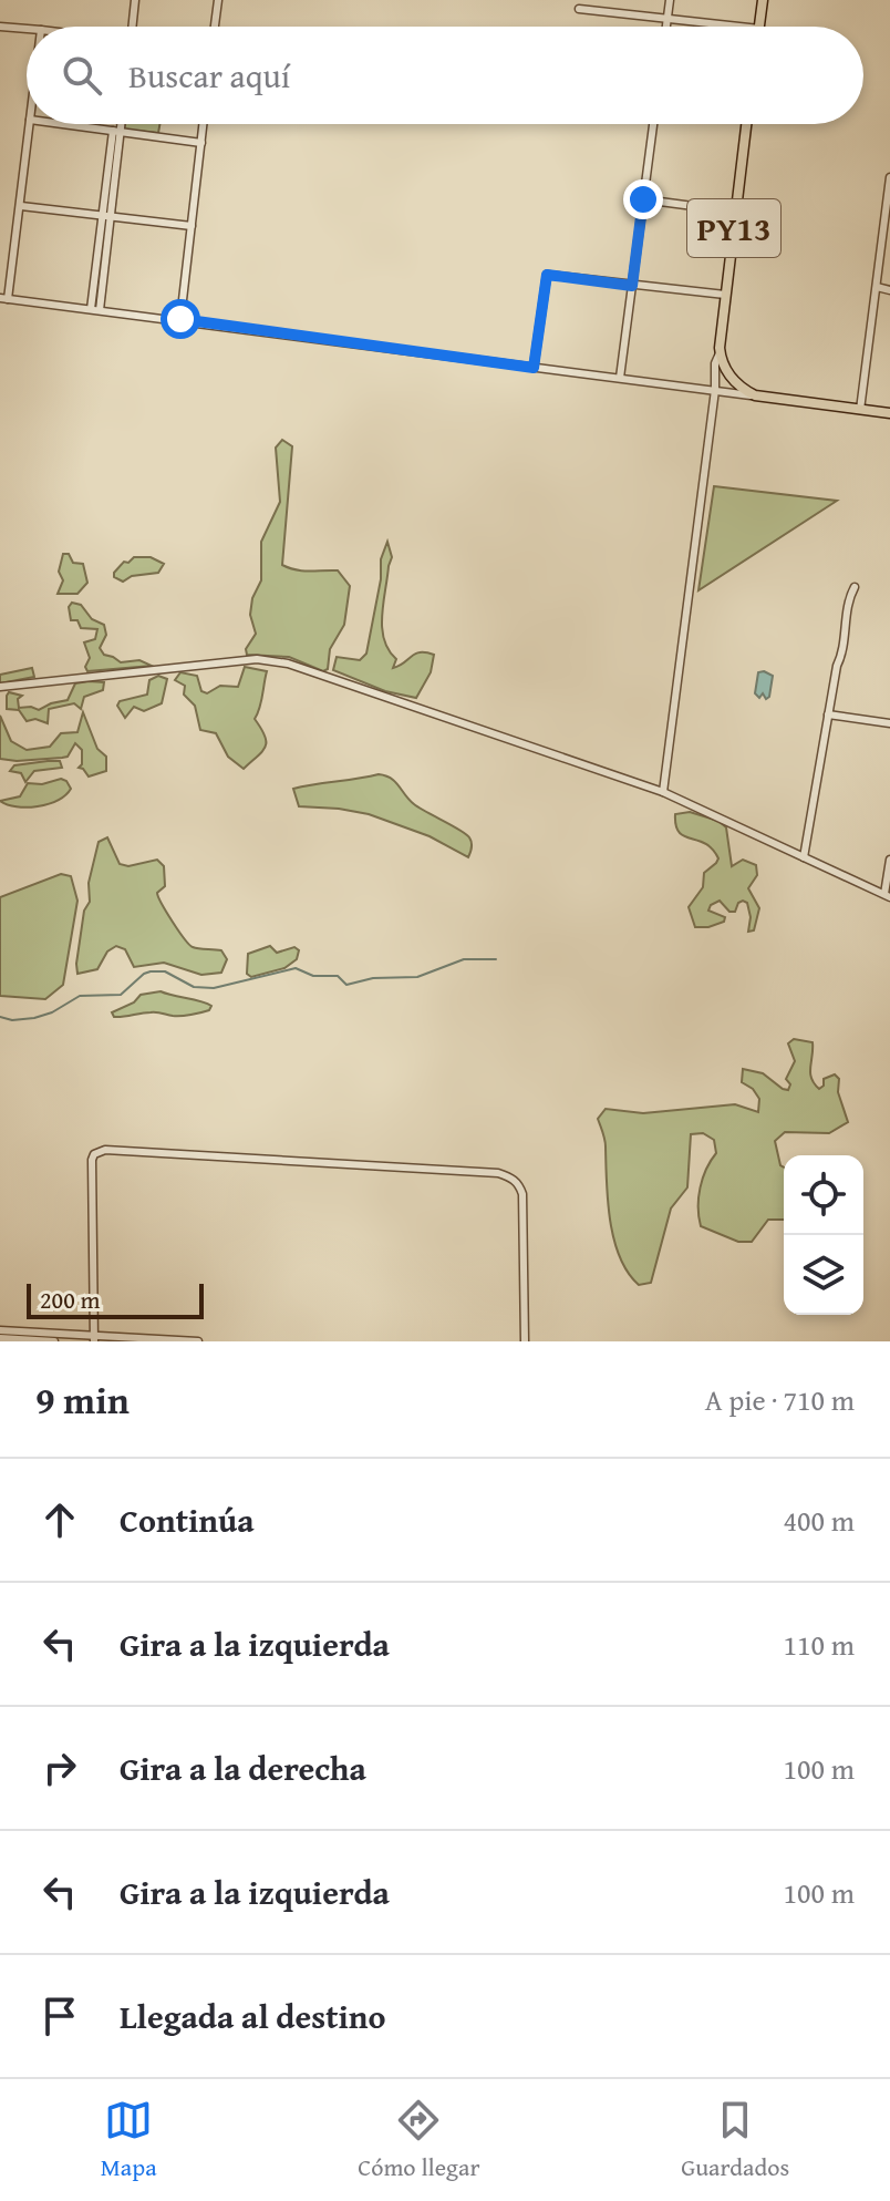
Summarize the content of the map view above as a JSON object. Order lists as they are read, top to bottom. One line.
{"streets":{"highway":["PY13"]},"scale_bar":"200 m","page":{"search":"Buscar aquí","scale":"200 m","heading":["9 min","A pie · 710 m"],"list":[["Continúa","400 m"],["Gira a la izquierda","110 m"],["Gira a la derecha","100 m"],["Gira a la izquierda","100 m"],"Llegada al destino"],"nav":["Mapa","Cómo llegar","Guardados"]}}
